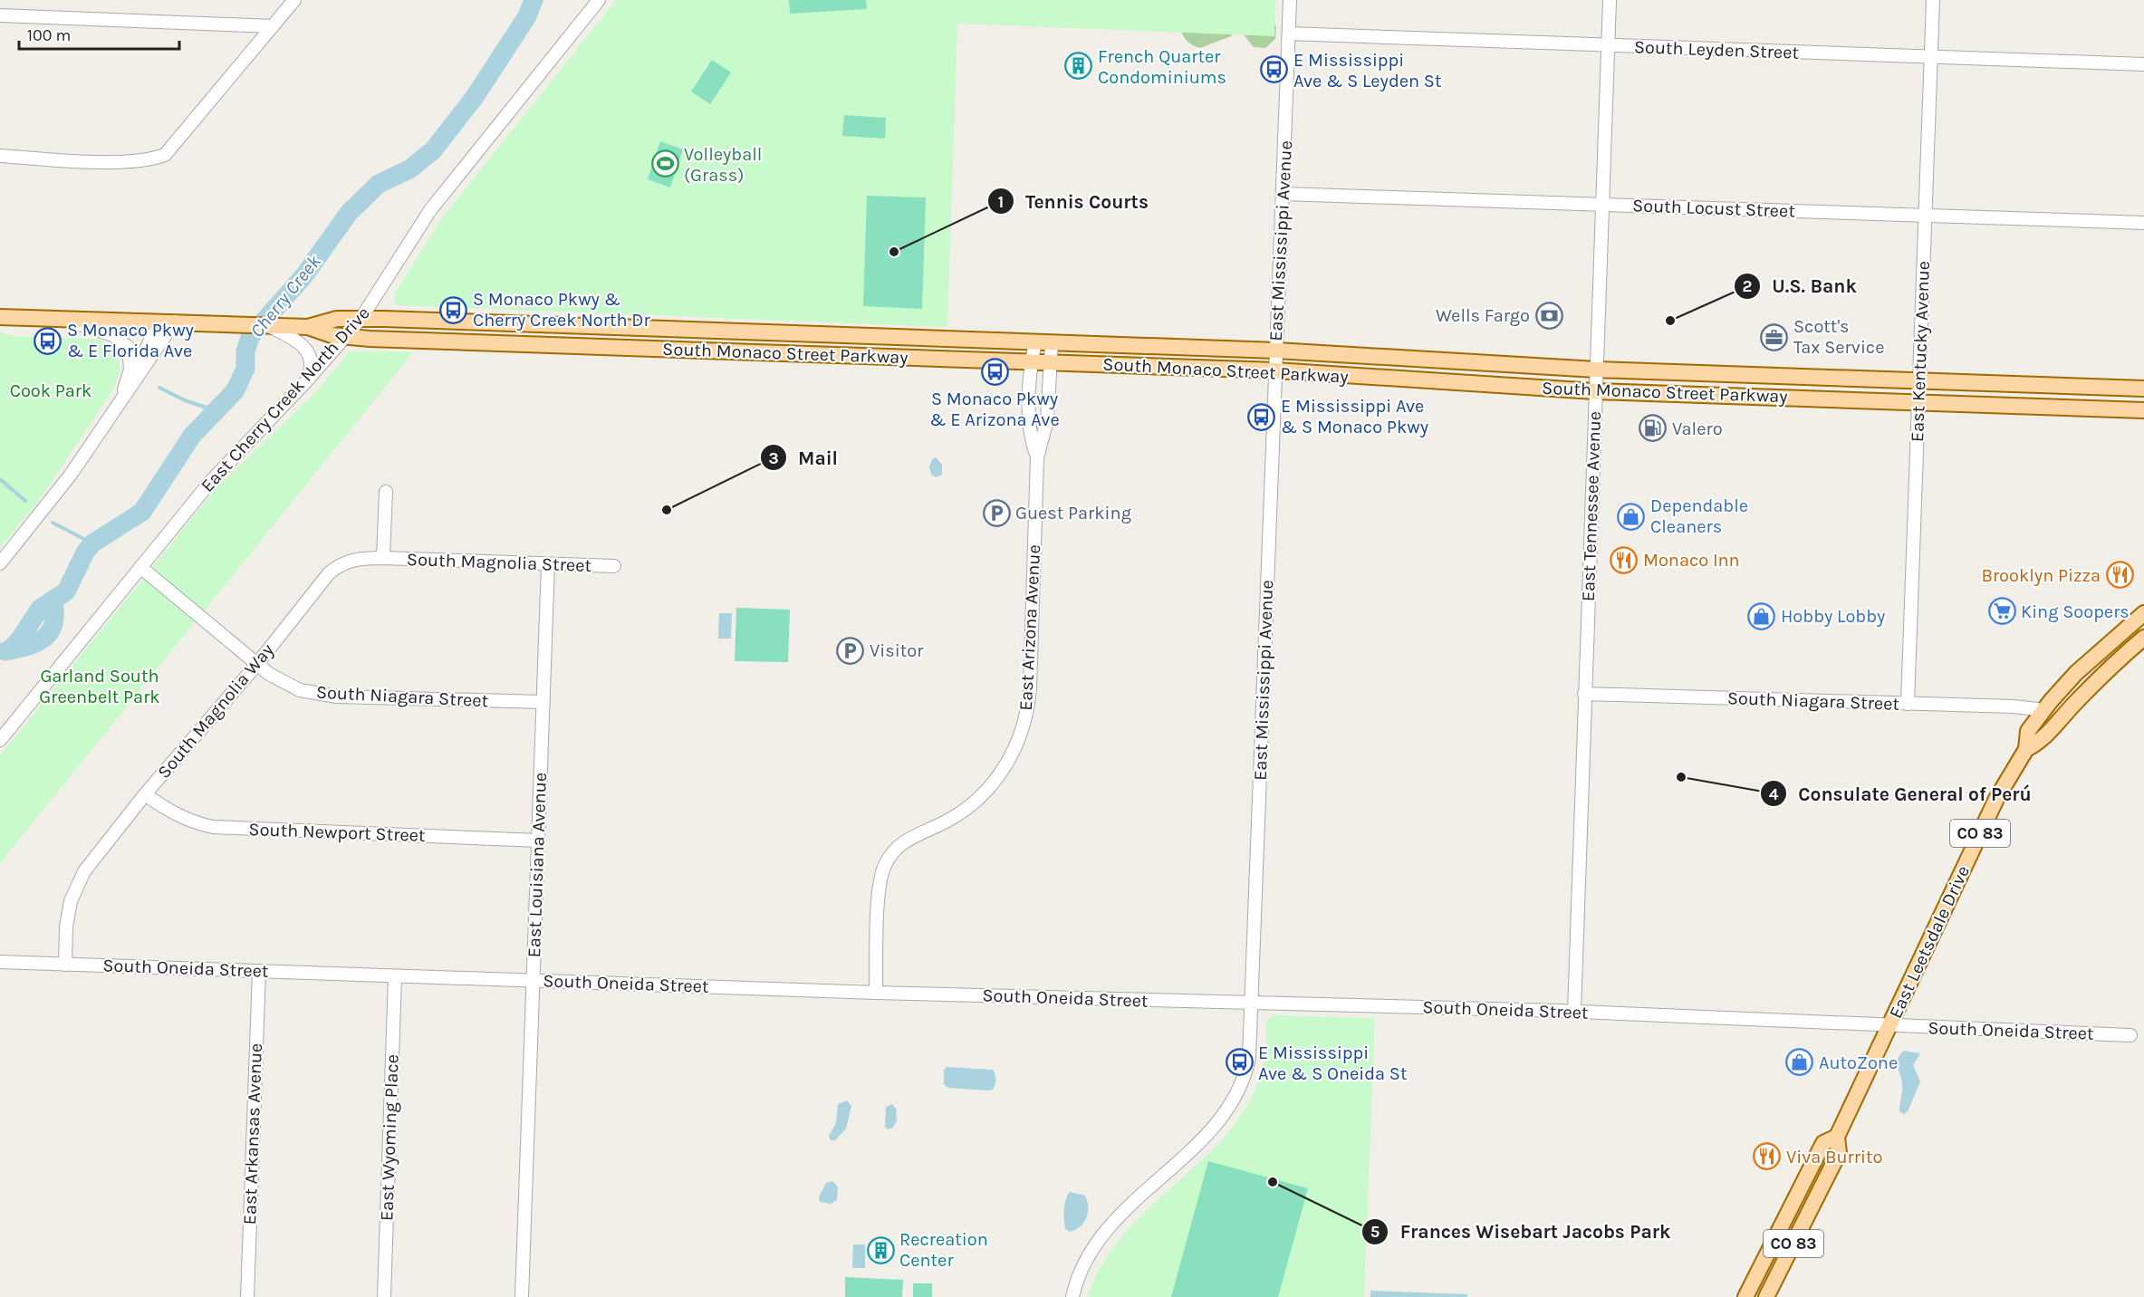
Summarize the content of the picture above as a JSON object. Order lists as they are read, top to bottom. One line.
{"streets":{"main road":["South Monaco Street Parkway","CO 83","East Leetsdale Drive"],"street":["South Leyden Street","South Locust Street","East Mississippi Avenue","East Kentucky Avenue","East Cherry Creek North Drive","East Tennessee Avenue","South Magnolia Street","East Arizona Avenue","South Niagara Street","South Magnolia Way","South Newport Street","East Louisiana Avenue","South Oneida Street","East Arkansas Avenue","East Wyoming Place"]},"crossings":[["South Leyden Street","East Mississippi Avenue"],["South Leyden Street","East Kentucky Avenue"],["South Leyden Street","East Tennessee Avenue"],["South Locust Street","East Mississippi Avenue"],["South Locust Street","East Kentucky Avenue"],["South Locust Street","East Tennessee Avenue"],["East Mississippi Avenue","South Monaco Street Parkway"],["East Mississippi Avenue","South Oneida Street"],["East Kentucky Avenue","South Monaco Street Parkway"],["East Kentucky Avenue","South Niagara Street"],["South Monaco Street Parkway","East Cherry Creek North Drive"],["South Monaco Street Parkway","East Tennessee Avenue"],["South Monaco Street Parkway","East Arizona Avenue"],["East Cherry Creek North Drive","South Niagara Street"],["East Tennessee Avenue","South Niagara Street"],["East Tennessee Avenue","South Oneida Street"],["South Magnolia Street","South Magnolia Way"],["South Magnolia Street","East Louisiana Avenue"],["East Arizona Avenue","South Oneida Street"],["South Niagara Street","South Magnolia Way"],["South Niagara Street","East Louisiana Avenue"],["South Niagara Street","East Leetsdale Drive"],["South Magnolia Way","South Newport Street"],["South Magnolia Way","South Oneida Street"],["South Newport Street","East Louisiana Avenue"],["East Louisiana Avenue","South Oneida Street"],["East Leetsdale Drive","South Oneida Street"],["South Oneida Street","East Arkansas Avenue"],["South Oneida Street","East Wyoming Place"]],"water":["Cherry Creek"],"parks":["Cook Park","Garland South Greenbelt Park"],"places":{"building":["French Quarter Condominiums","Recreation Center"],"bus stop":["E Mississippi Ave & S Leyden St","S Monaco Pkwy & Cherry Creek North Dr","S Monaco Pkwy & E Florida Ave","S Monaco Pkwy & E Arizona Ave","E Mississippi Ave & S Monaco Pkwy","E Mississippi Ave & S Oneida St"],"sports":["Volleyball (Grass)"],"other":["Tennis Courts","U.S. Bank","Mail","Consulate General of Perú","Frances Wisebart Jacobs Park"],"bank":["Wells Fargo"],"office":["Scott's Tax Service"],"fuel station":["Valero"],"parking":["Guest Parking","Visitor"],"shop":["Dependable Cleaners","Hobby Lobby","AutoZone"],"restaurant":["Monaco Inn","Brooklyn Pizza","Viva Burrito"],"supermarket":["King Soopers"]},"scale_bar":"100 m"}
